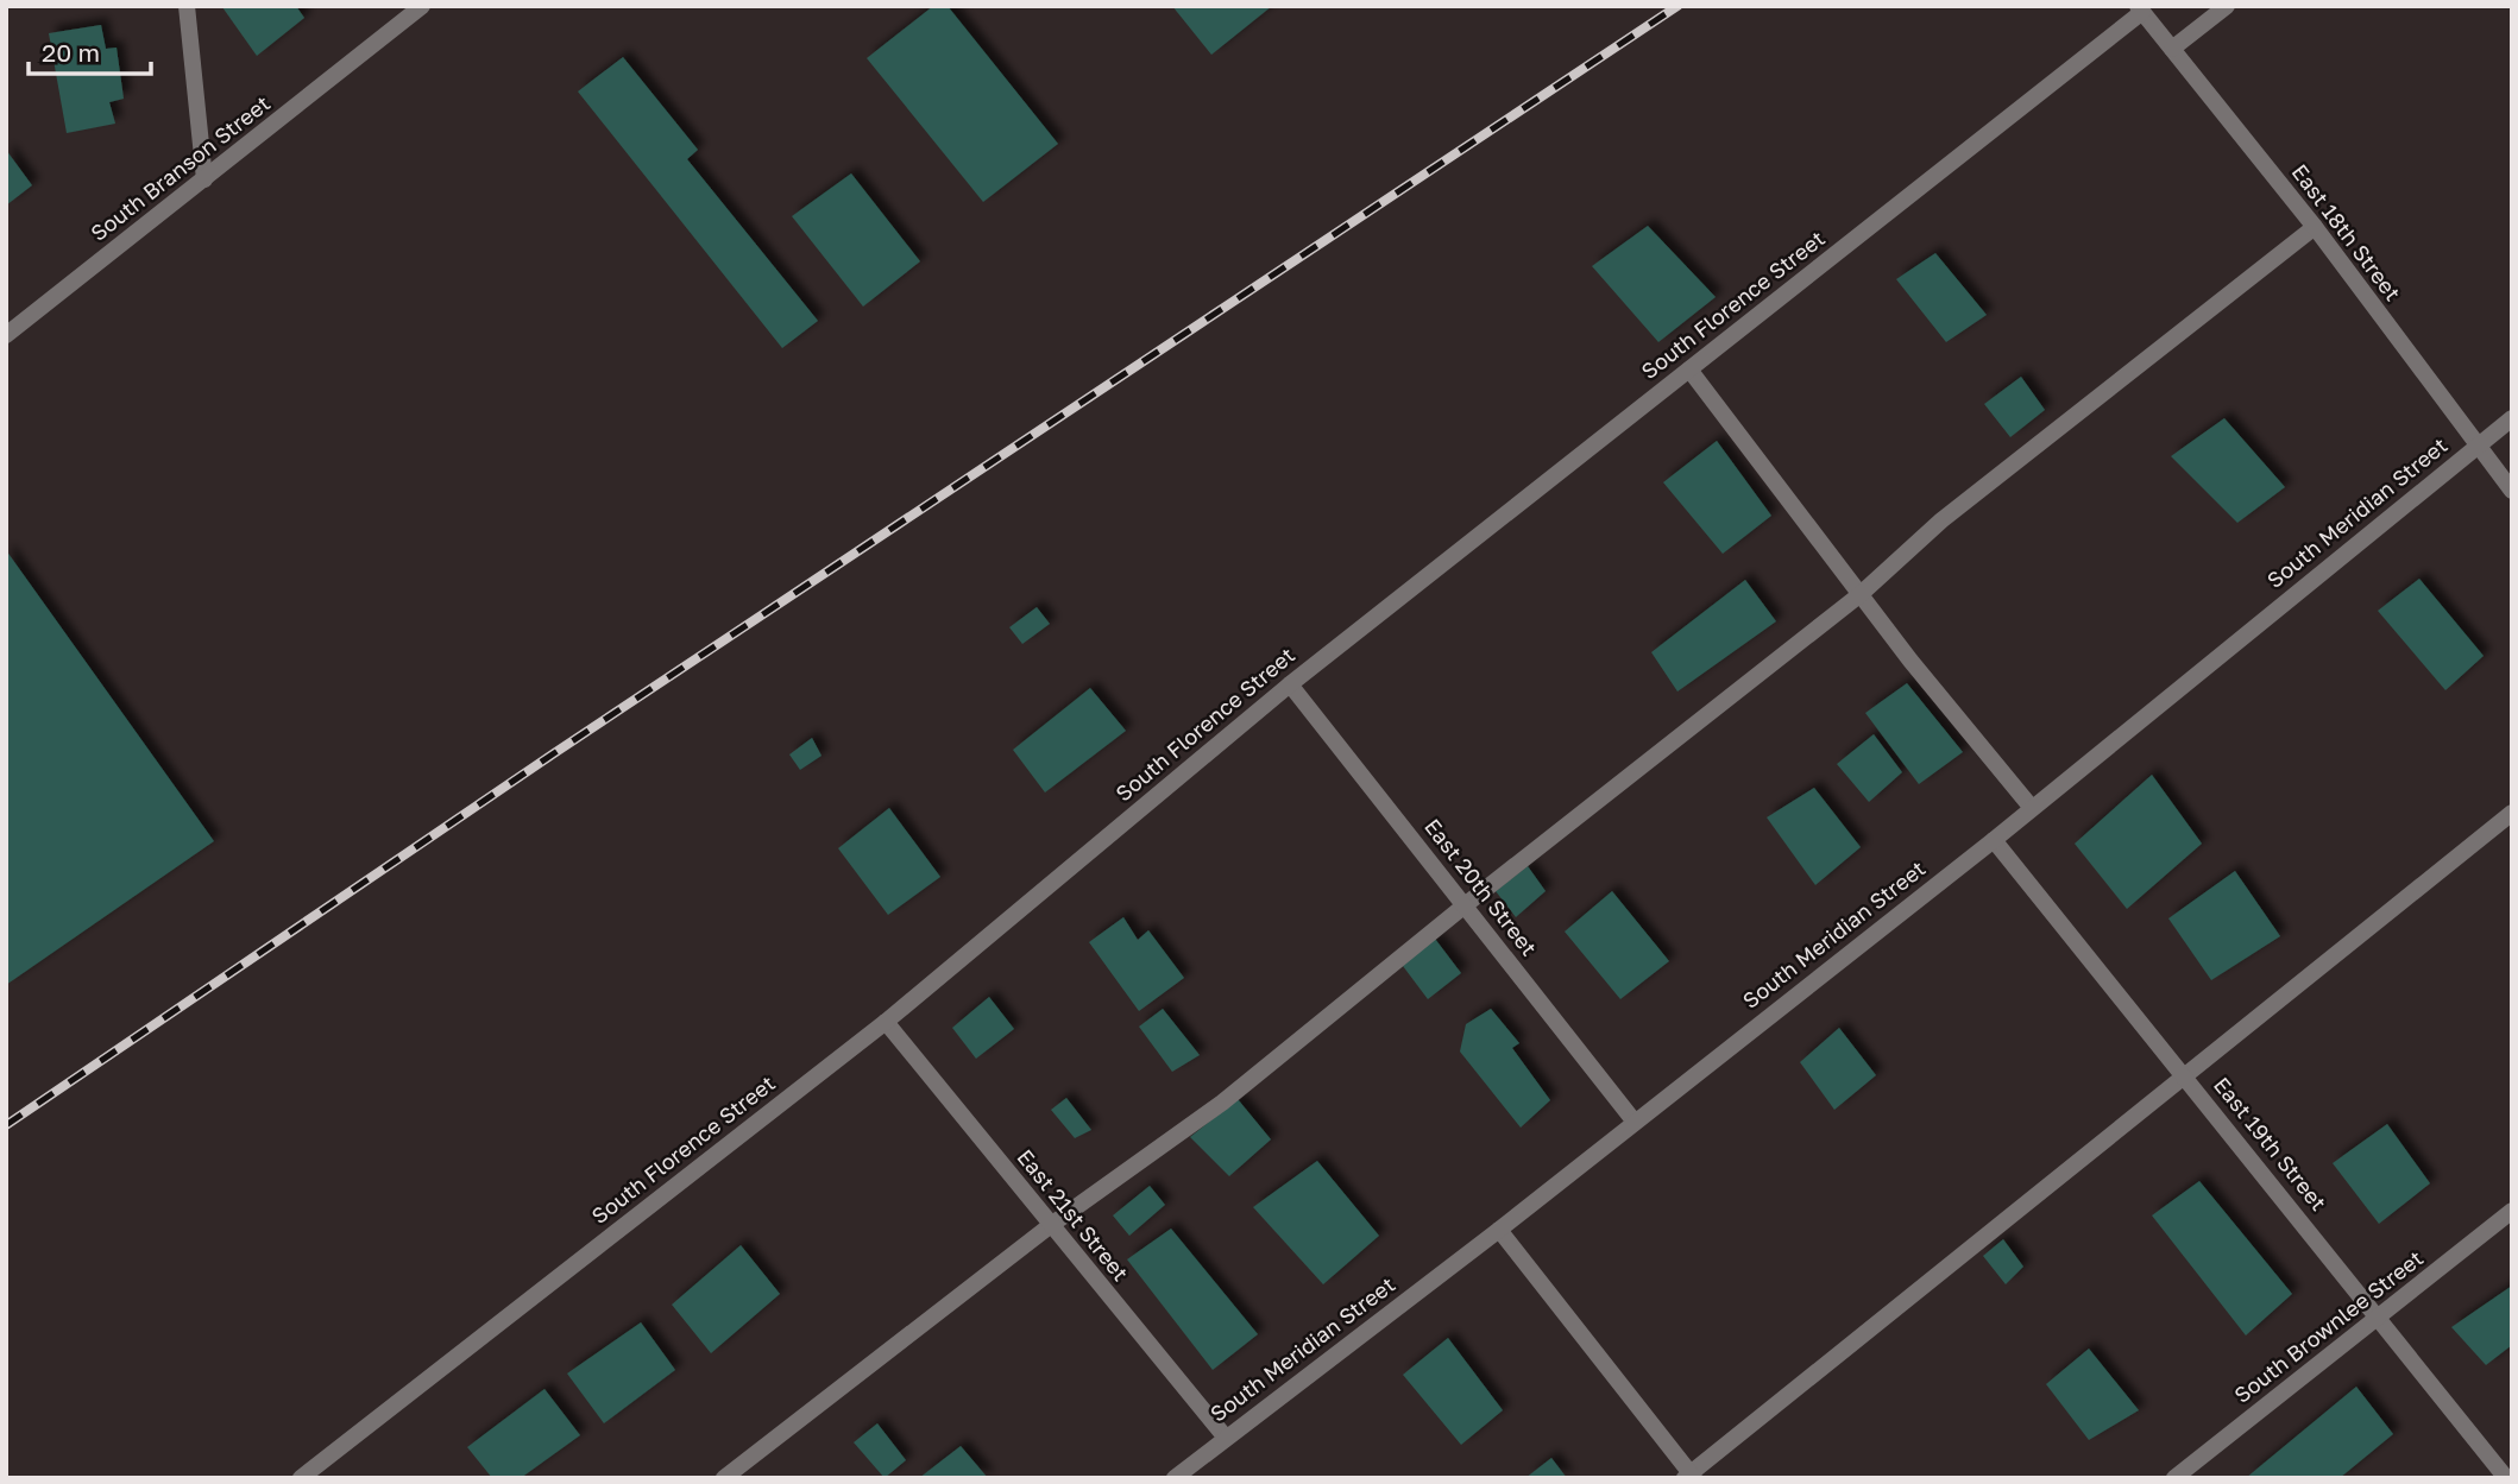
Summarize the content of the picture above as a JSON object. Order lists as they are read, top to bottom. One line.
{"streets":{"street":["South Branson Street","East 18th Street","South Florence Street","South Meridian Street","East 20th Street","East 19th Street","East 21st Street","South Brownlee Street"]},"crossings":[["East 18th Street","South Florence Street"],["East 18th Street","South Meridian Street"],["South Florence Street","East 20th Street"],["South Florence Street","East 21st Street"],["South Meridian Street","East 20th Street"],["South Meridian Street","East 19th Street"],["South Meridian Street","East 21st Street"],["East 19th Street","South Brownlee Street"]],"scale_bar":"20 m"}
